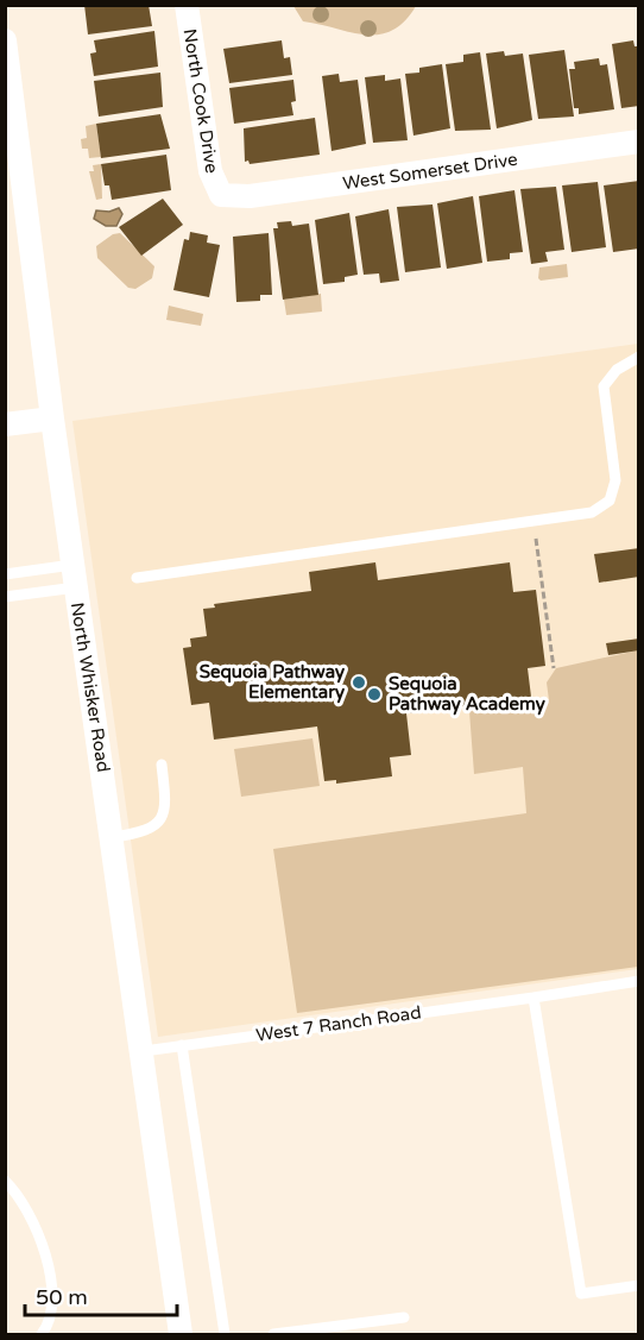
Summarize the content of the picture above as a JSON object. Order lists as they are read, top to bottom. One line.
{"streets":{"street":["North Cook Drive","West Somerset Drive","North Whisker Road"],"lane":["West 7 Ranch Road"]},"crossings":[["North Cook Drive","West Somerset Drive"],["North Whisker Road","West 7 Ranch Road"]],"places":["Sequoia Pathway Elementary","Sequoia Pathway Academy"],"scale_bar":"50 m"}
